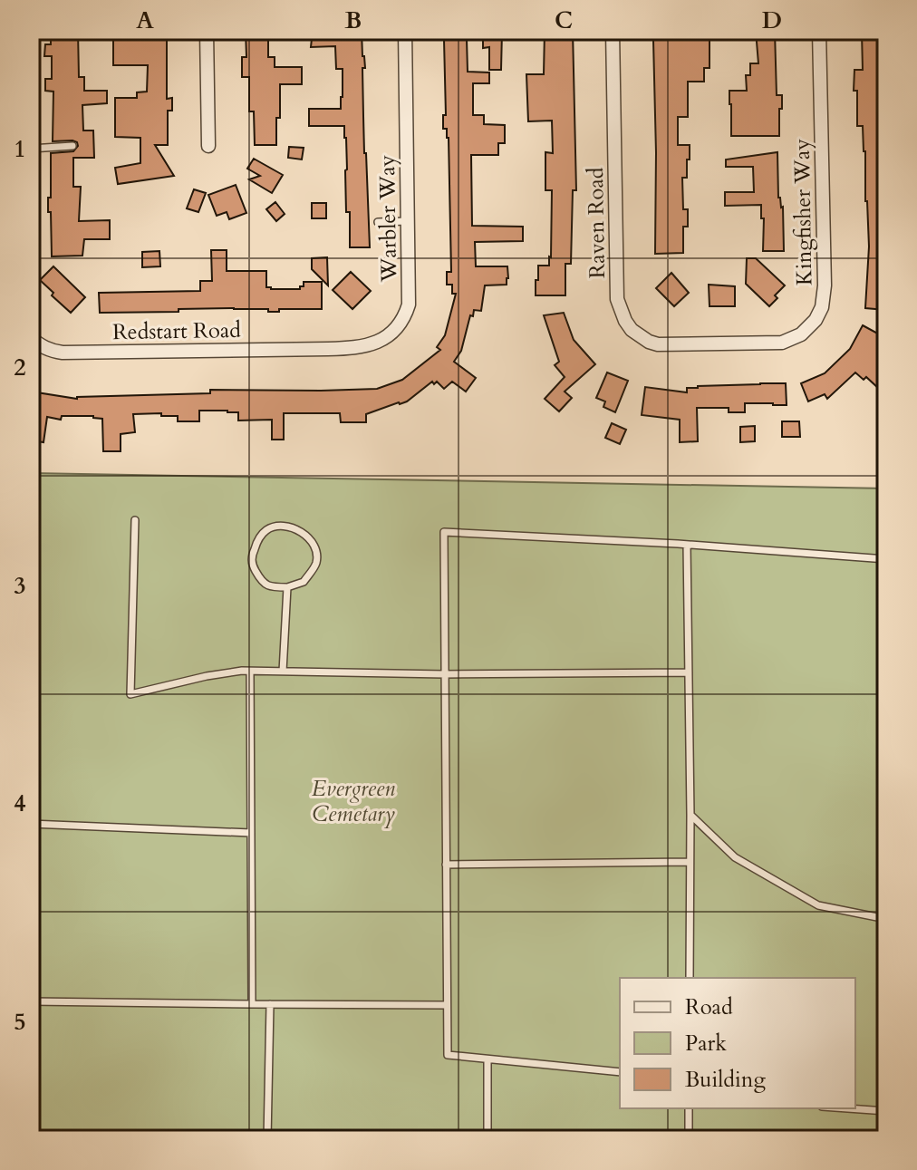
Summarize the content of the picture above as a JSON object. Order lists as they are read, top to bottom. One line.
{"streets":{"street":["Kingfisher Way","Warbler Way","Raven Road","Redstart Road"]},"crossings":[["Kingfisher Way","Raven Road"],["Warbler Way","Redstart Road"]],"parks":["Evergreen Cemetary"],"legend":["Road","Park","Building"],"grid":{"columns":["A","B","C","D"],"rows":["1","2","3","4","5"]}}
